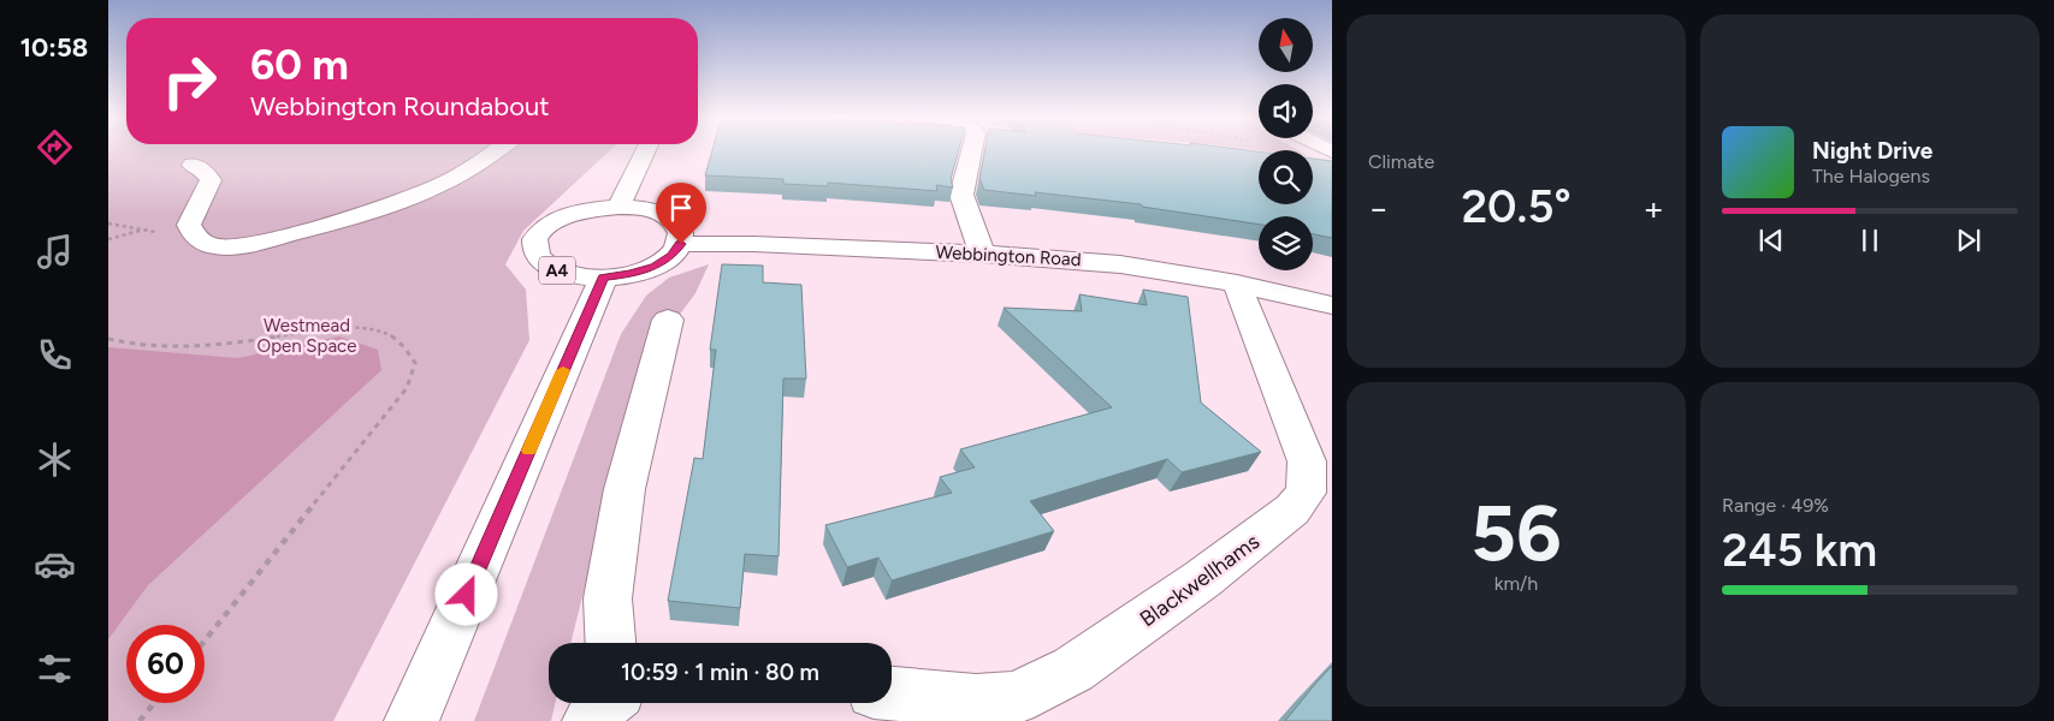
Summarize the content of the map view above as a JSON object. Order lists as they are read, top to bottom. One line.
{"streets":{"street":["Webbington Road","A4","Blackwellhams"]},"crossings":[["Webbington Road","A4"],["Webbington Road","Blackwellhams"]],"parks":["Westmead Open Space"],"north":"top","page":{"tabs":"10:58","tile":["Climate",["56","km/h"],["Range · 49%","245 km"]],"turn":["60 m","Webbington Roundabout"],"song":["Night Drive","The Halogens"],"heat":["−","20.5°","+"],"limit":"60","trip":"10:59 · 1 min · 80 m"}}
